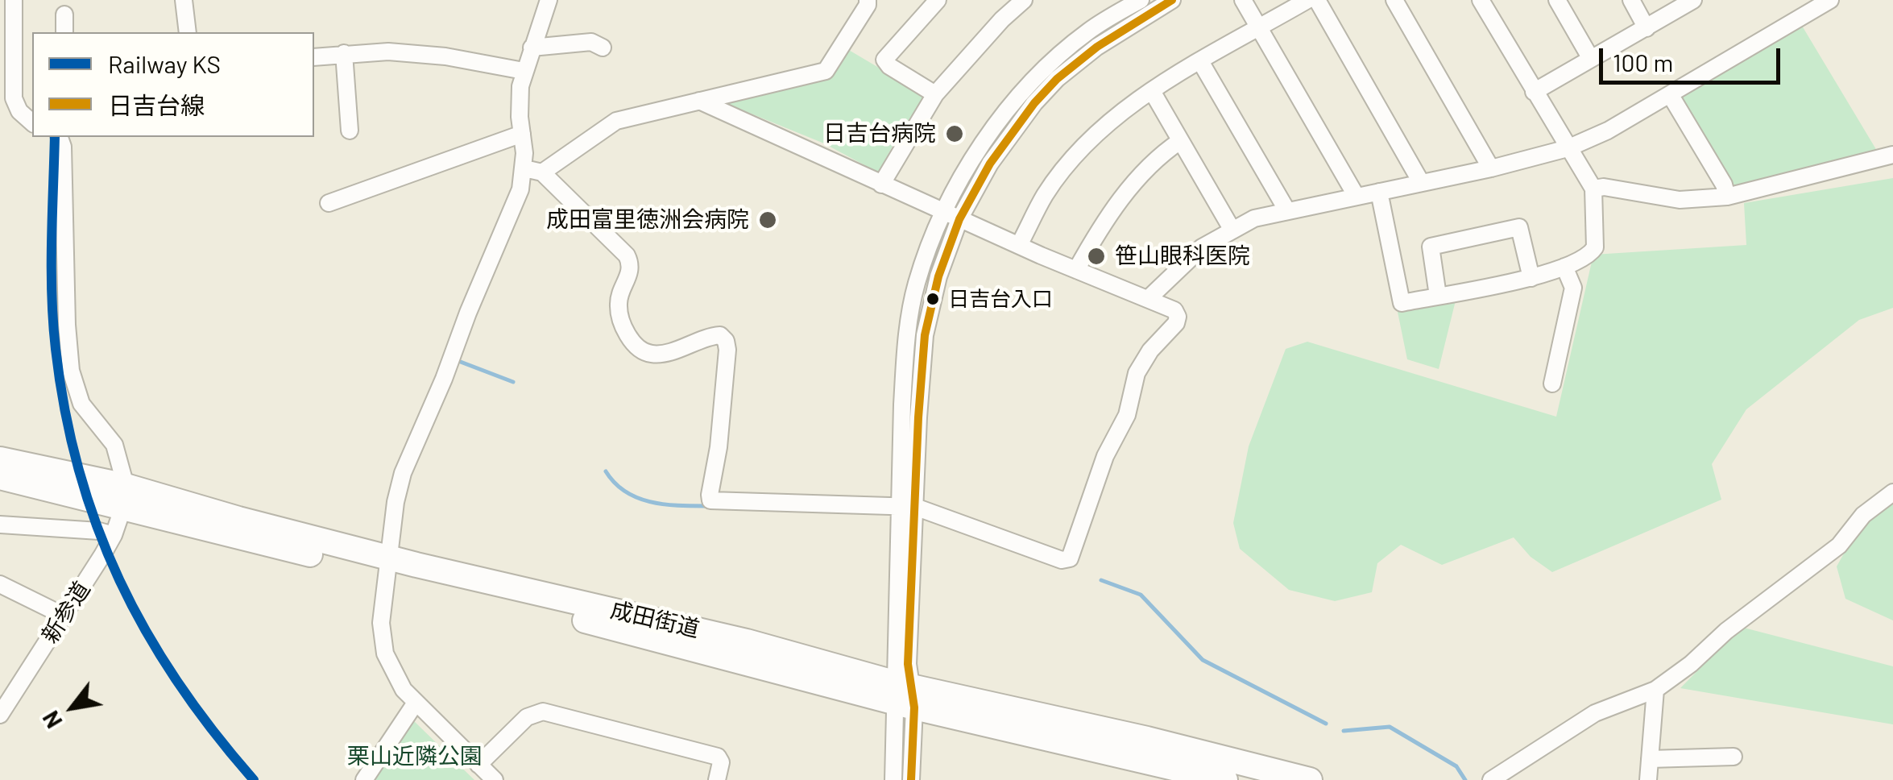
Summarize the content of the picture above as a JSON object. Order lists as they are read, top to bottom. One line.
{"streets":{"highway":["成田街道"],"street":["新参道"]},"crossings":[["新参道","成田街道"]],"parks":["栗山近隣公園"],"places":["日吉台病院","成田富里徳洲会病院","笹山眼科医院","日吉台入口"],"lines":["transit line 日吉台線","rail line KS"],"legend":["Railway KS","日吉台線"],"scale_bar":"100 m","north":"bottom left"}
